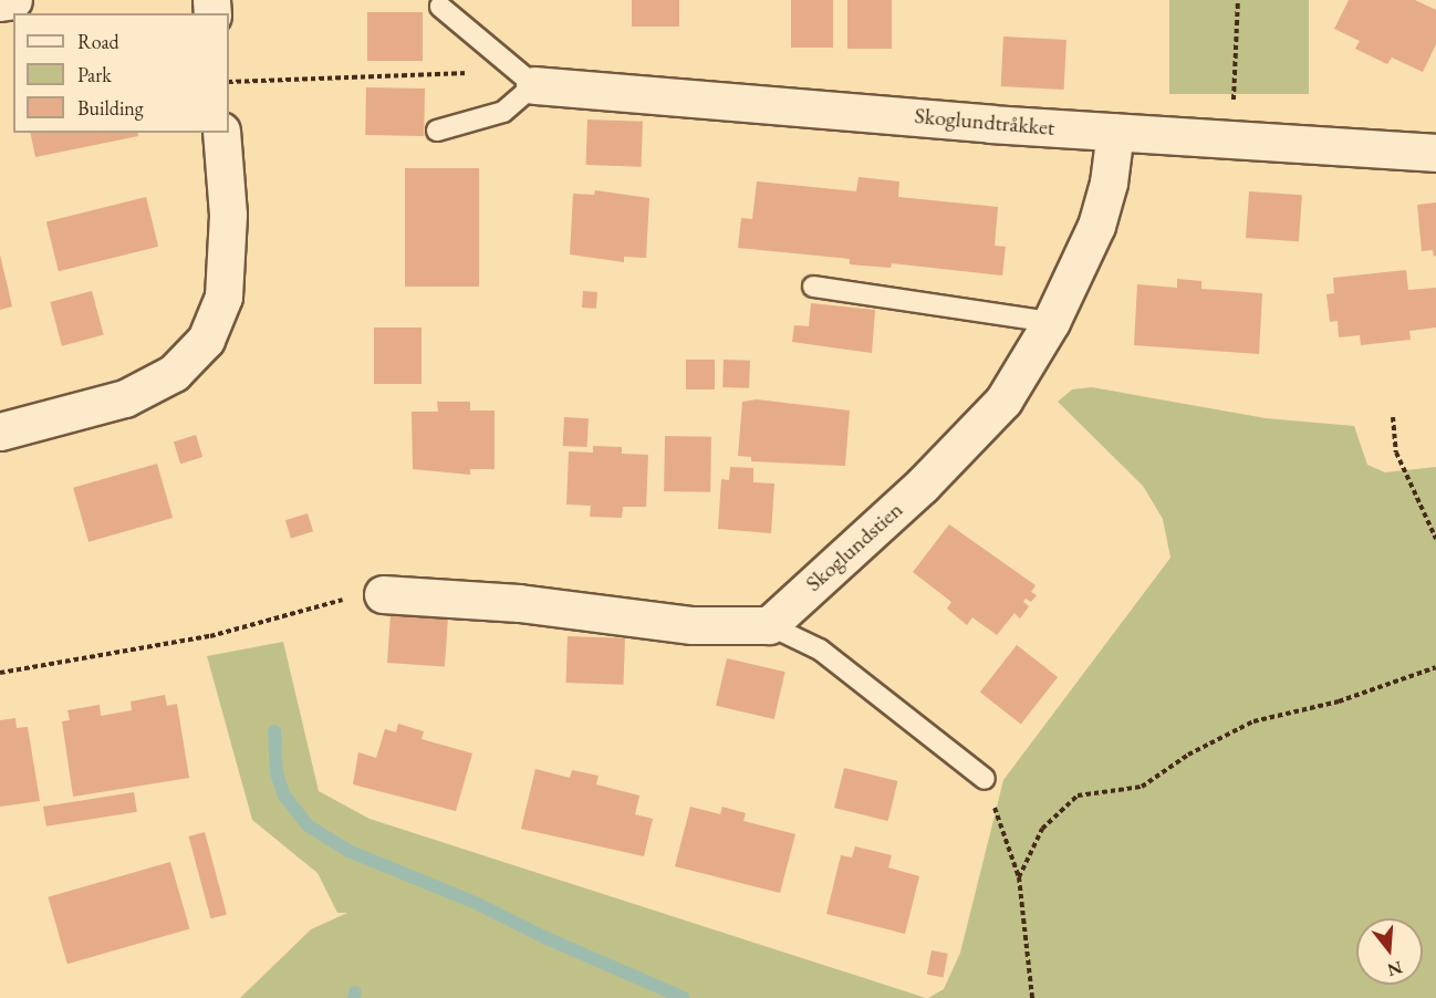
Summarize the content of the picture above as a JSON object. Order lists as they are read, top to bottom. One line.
{"streets":{"street":["Skoglundtråkket","Skoglundstien"]},"crossings":[["Skoglundtråkket","Skoglundstien"]],"legend":["Road","Park","Building"],"north":"bottom"}
